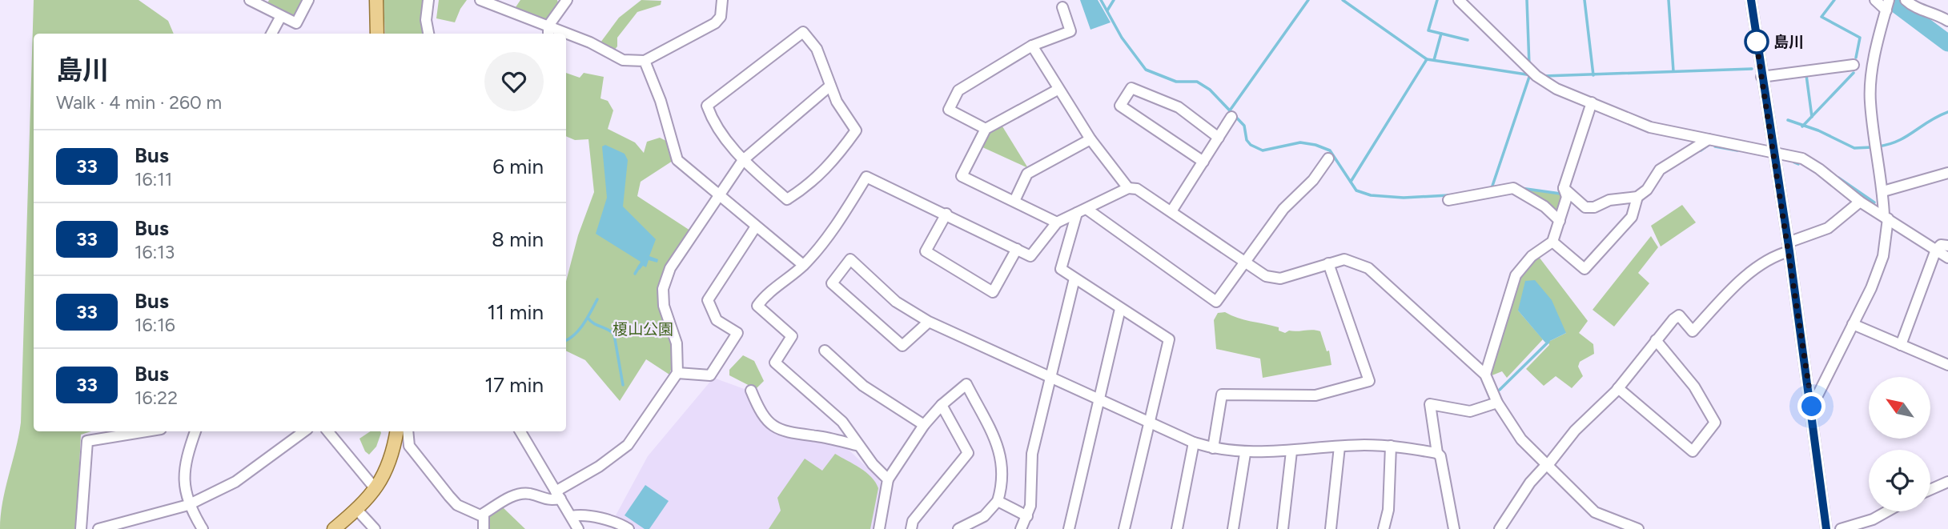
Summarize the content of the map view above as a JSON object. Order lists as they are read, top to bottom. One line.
{"parks":["榎山公園"],"places":["島川"],"lines":["bus line 33"],"north":"top left","page":{"heading":["島川","Walk · 4 min · 260 m"],"list":[{"mark":"33","name":"Bus","note":"16:11","value":"6 min"},{"mark":"33","name":"Bus","note":"16:13","value":"8 min"},{"mark":"33","name":"Bus","note":"16:16","value":"11 min"},{"mark":"33","name":"Bus","note":"16:22","value":"17 min"}]}}
